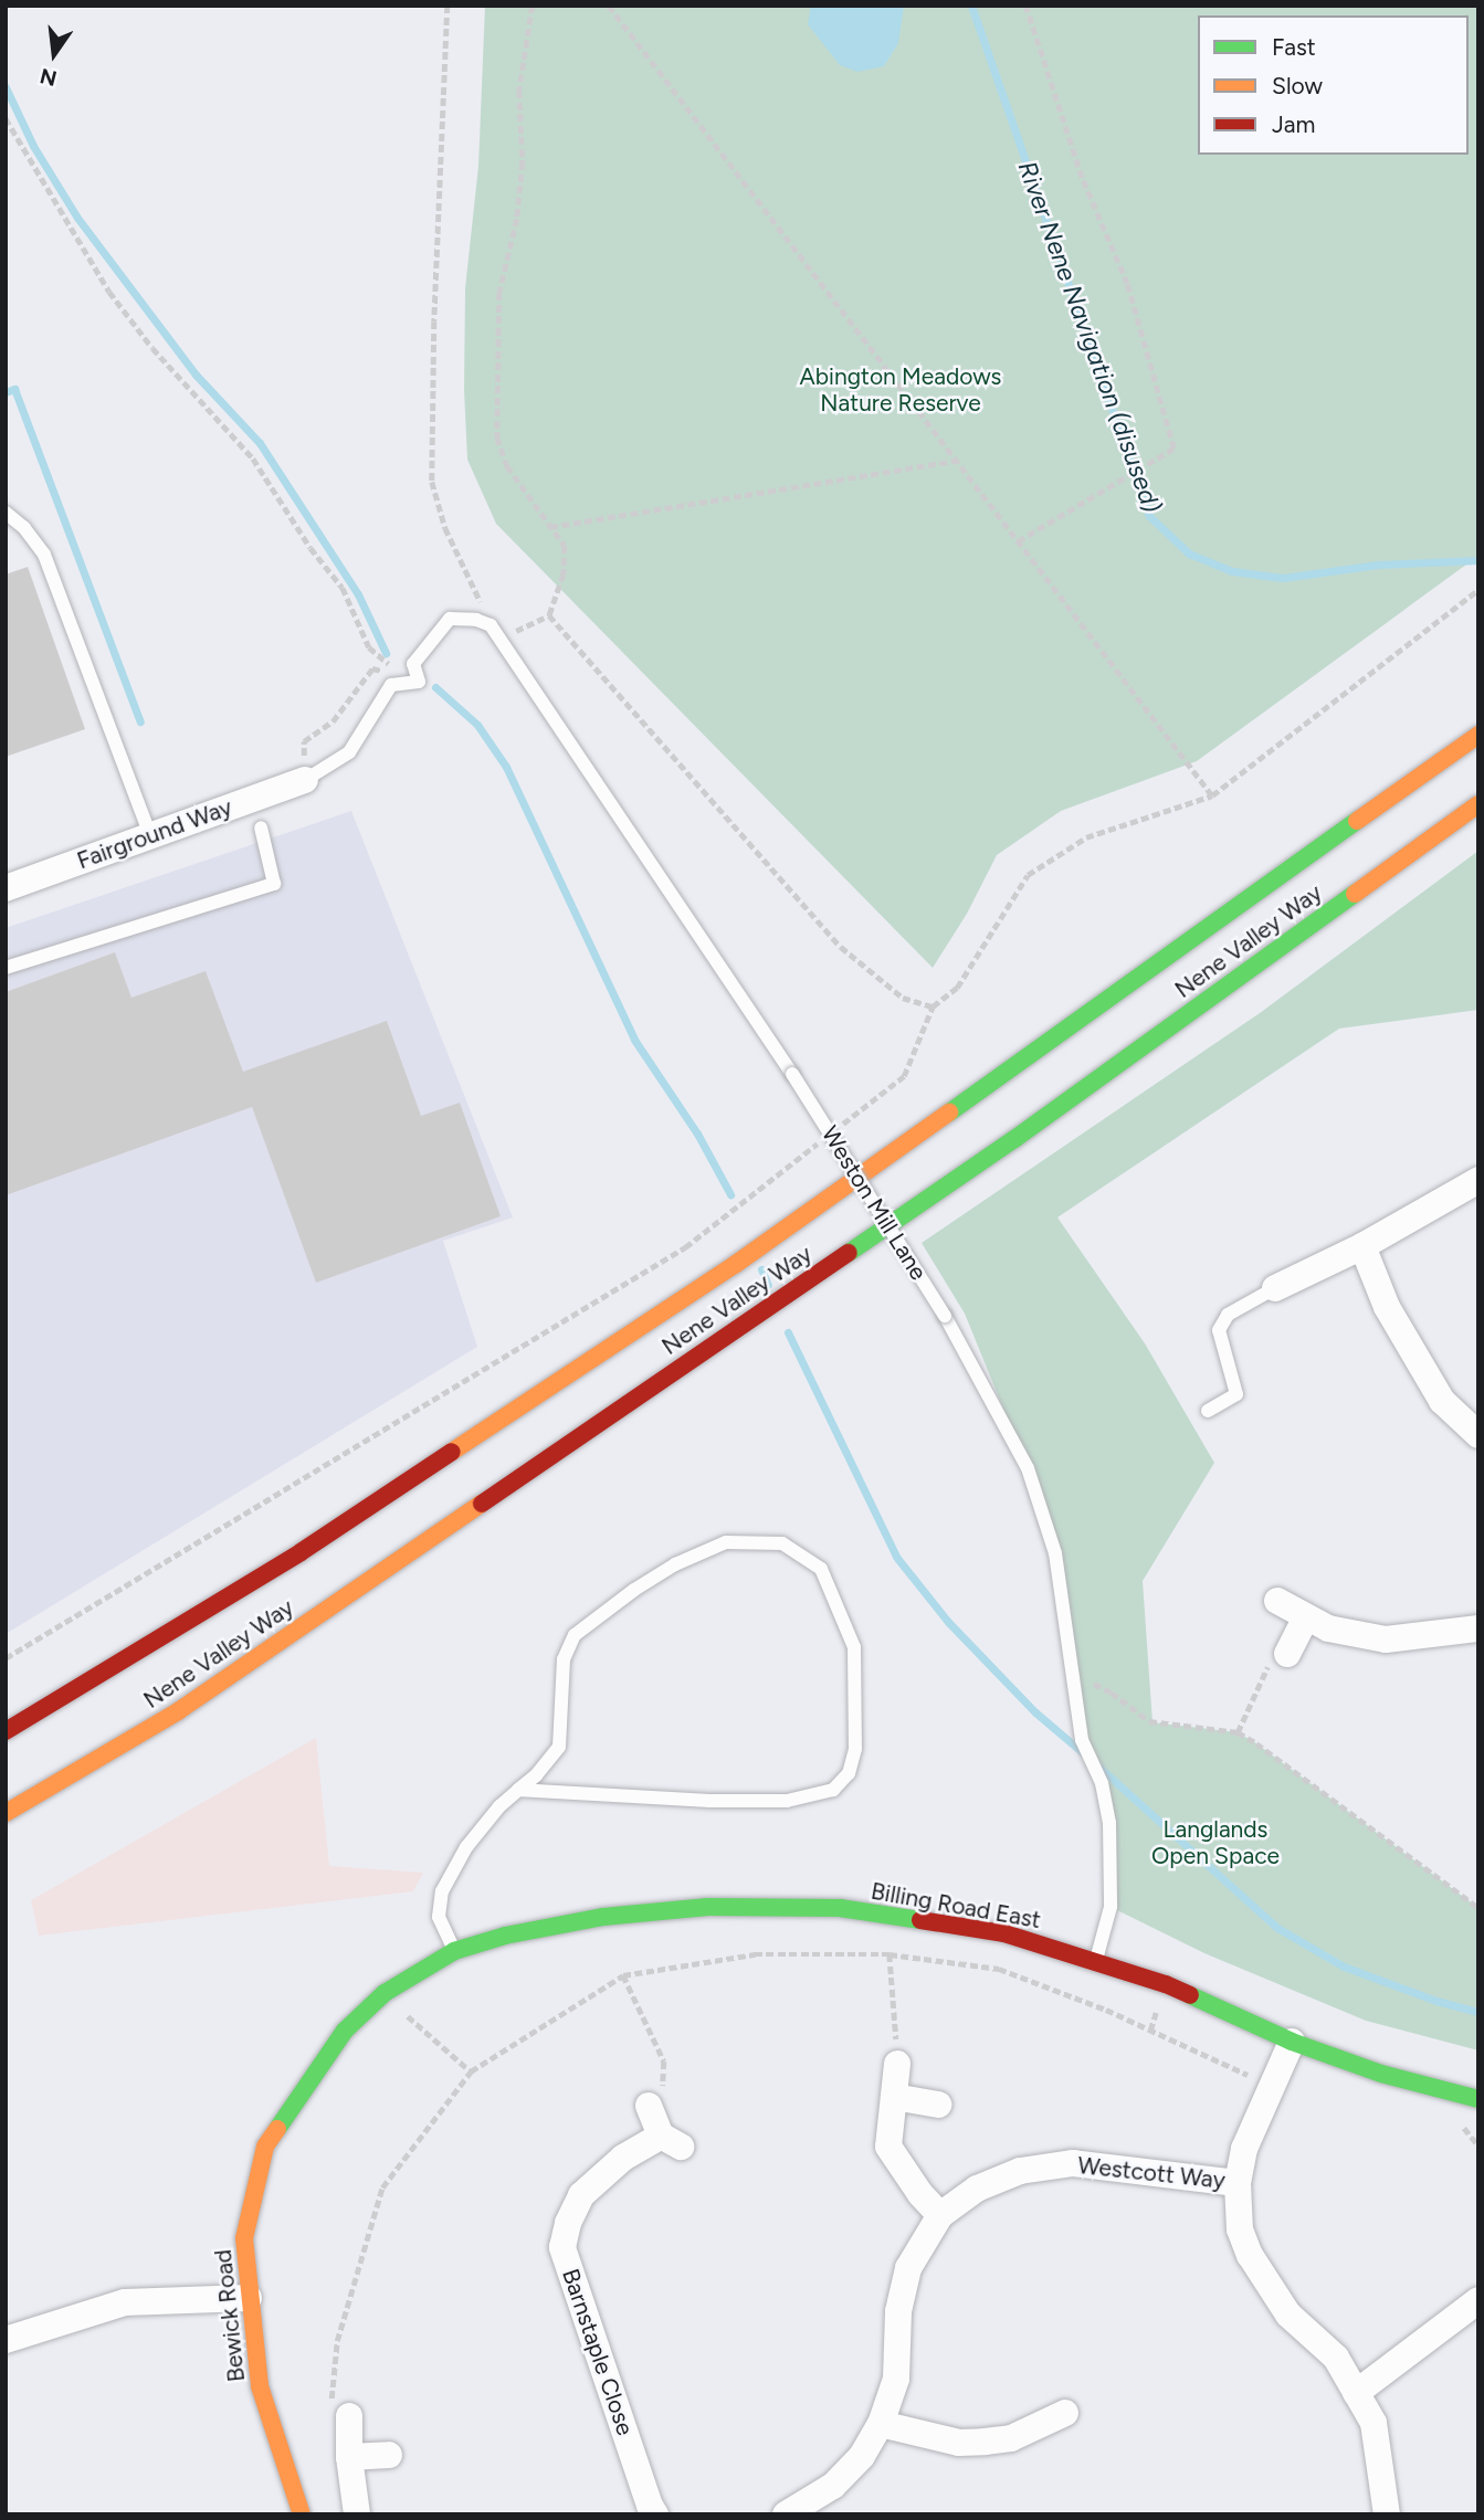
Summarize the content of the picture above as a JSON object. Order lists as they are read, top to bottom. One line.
{"streets":{"main road":["Nene Valley Way","Billing Road East","Bewick Road"],"street":["Fairground Way","Westcott Way","Barnstaple Close"],"lane":["Weston Mill Lane"]},"crossings":[["Weston Mill Lane","Billing Road East"],["Billing Road East","Bewick Road"]],"water":["River Nene Navigation (disused)"],"parks":["Abington Meadows Nature Reserve","Langlands Open Space"],"legend":["Fast","Slow","Jam"],"north":"bottom"}
